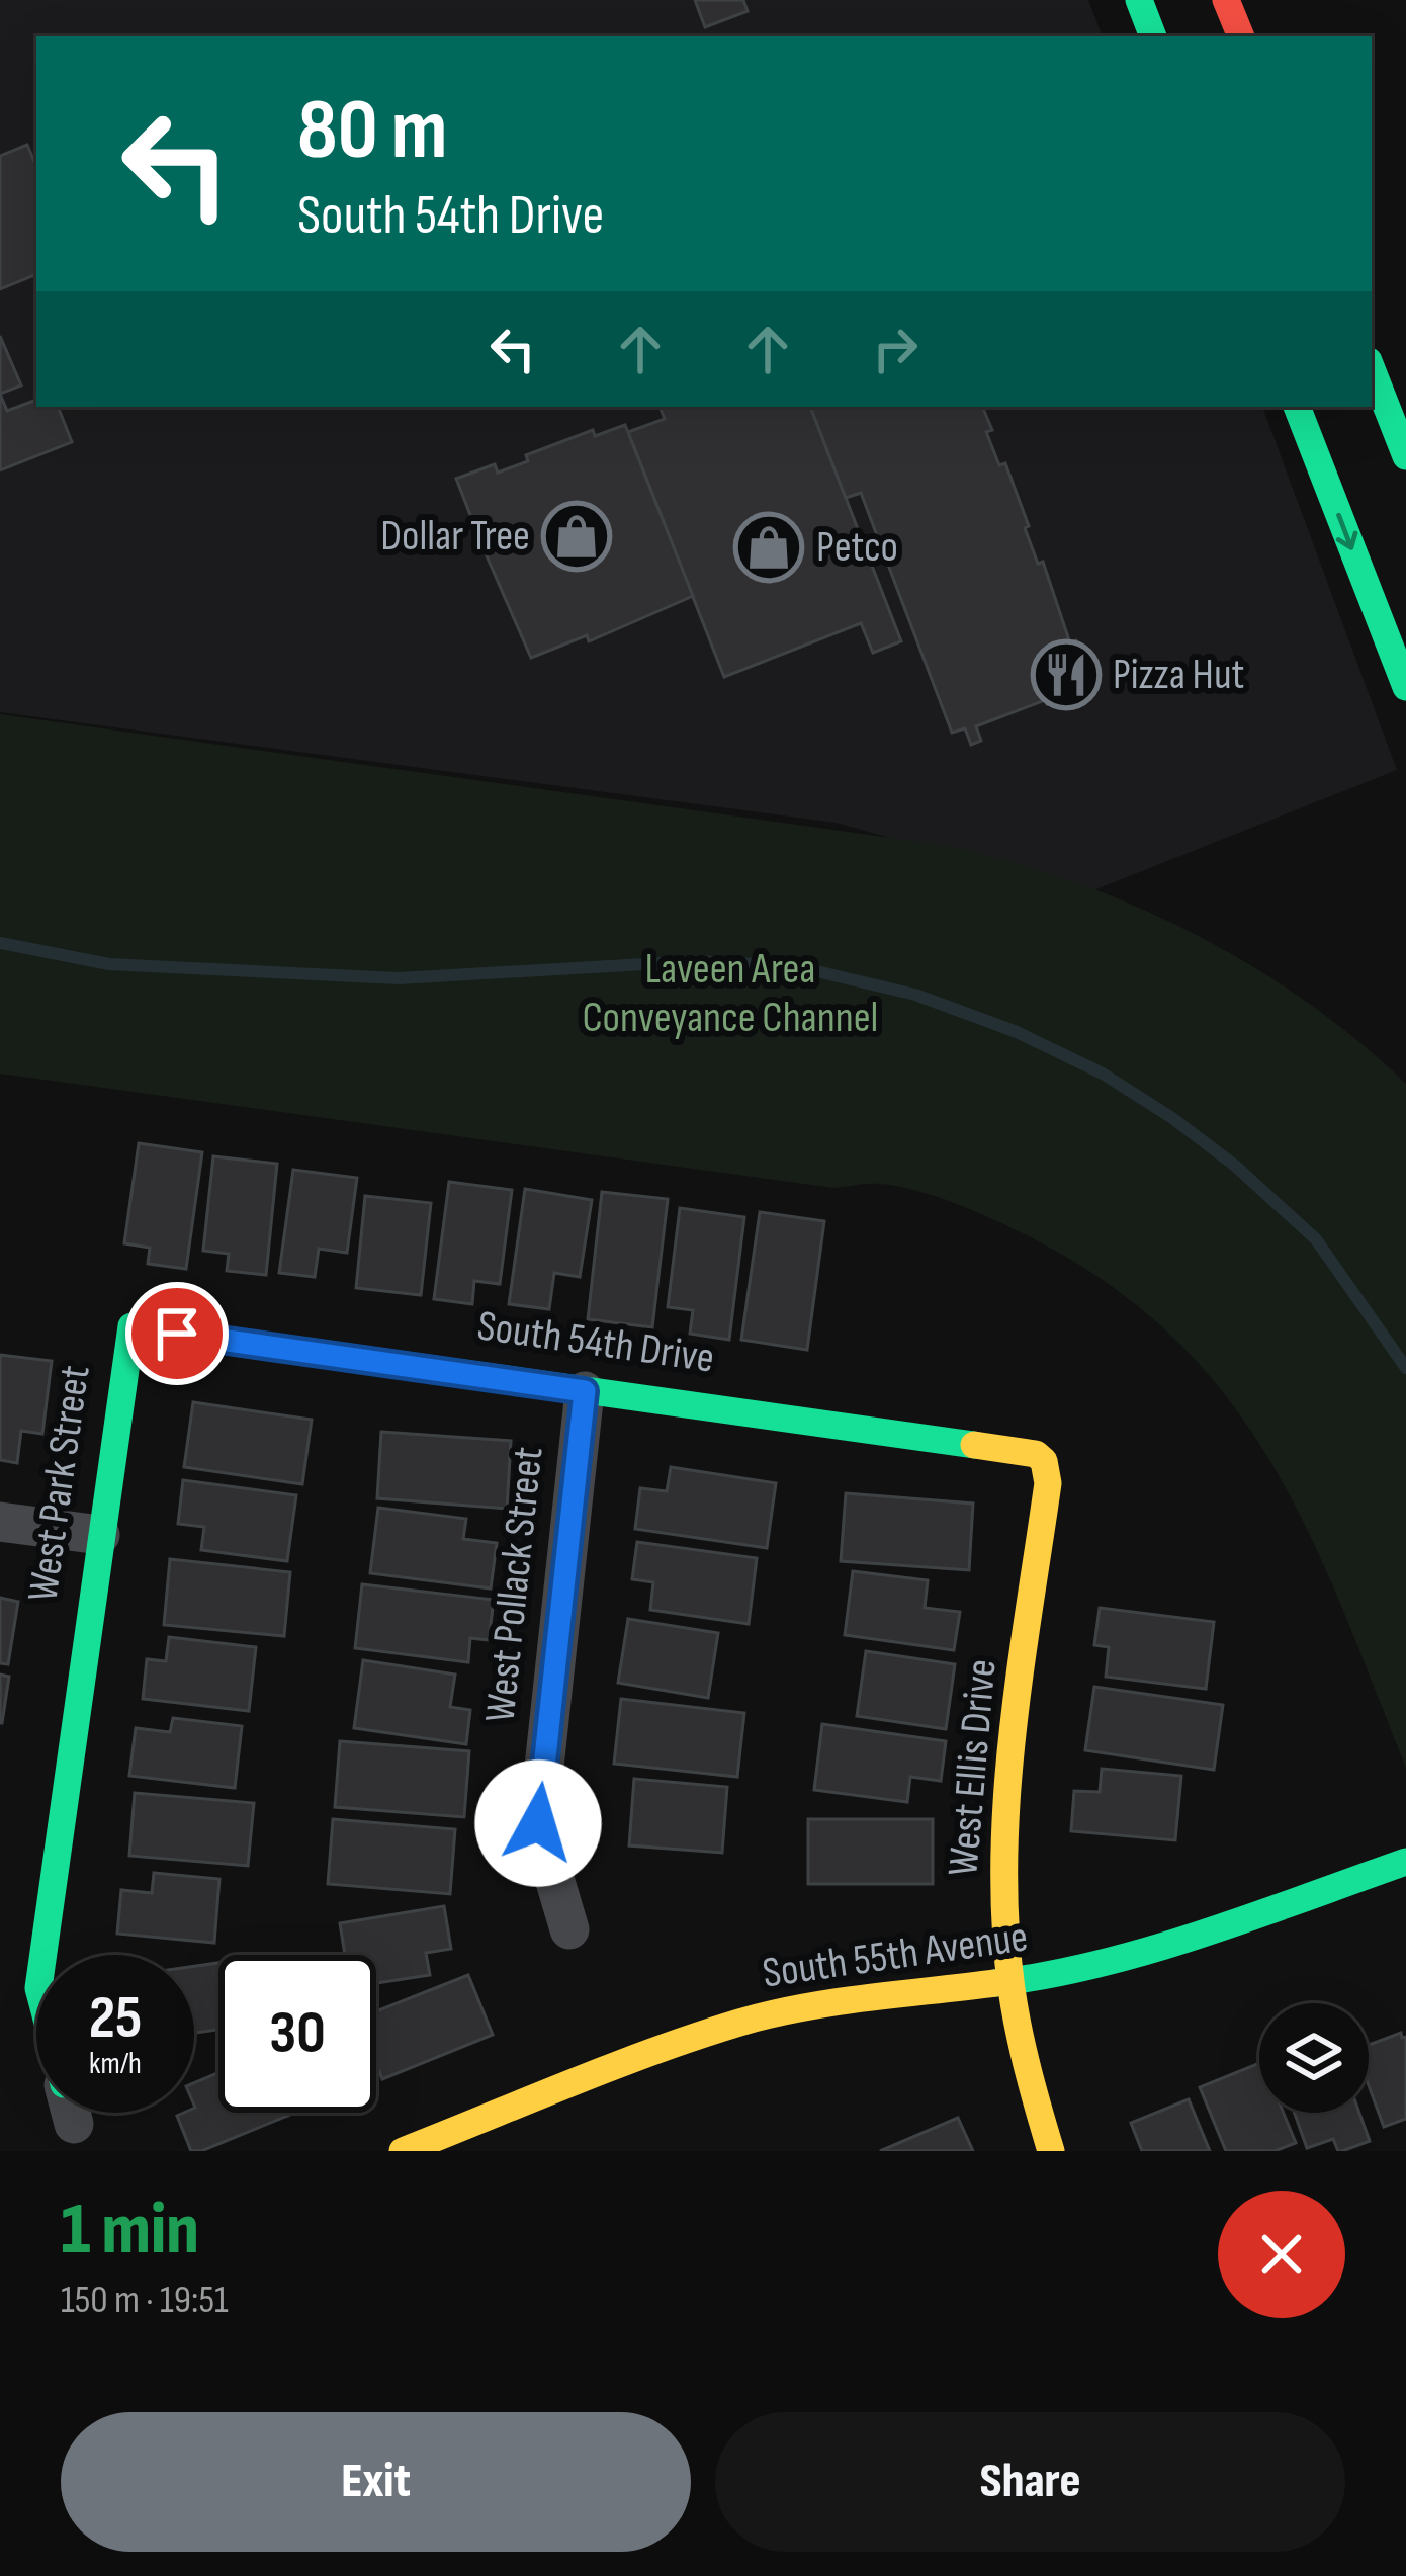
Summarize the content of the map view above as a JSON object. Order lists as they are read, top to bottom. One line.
{"streets":{"street":["South 54th Drive","West Park Street","West Pollack Street","West Ellis Drive","South 55th Avenue"]},"crossings":[["South 54th Drive","West Park Street"],["South 54th Drive","West Pollack Street"],["South 54th Drive","West Ellis Drive"],["West Ellis Drive","South 55th Avenue"]],"parks":["Laveen Area Conveyance Channel"],"places":{"shop":["Dollar Tree","Petco"],"restaurant":["Pizza Hut"]},"page":{"turn":["80 m","South 54th Drive"],"speed":"25 km/h","limit":"30","heading":["1 min","150 m · 19:51"],"buttons":["Exit","Share"]}}
